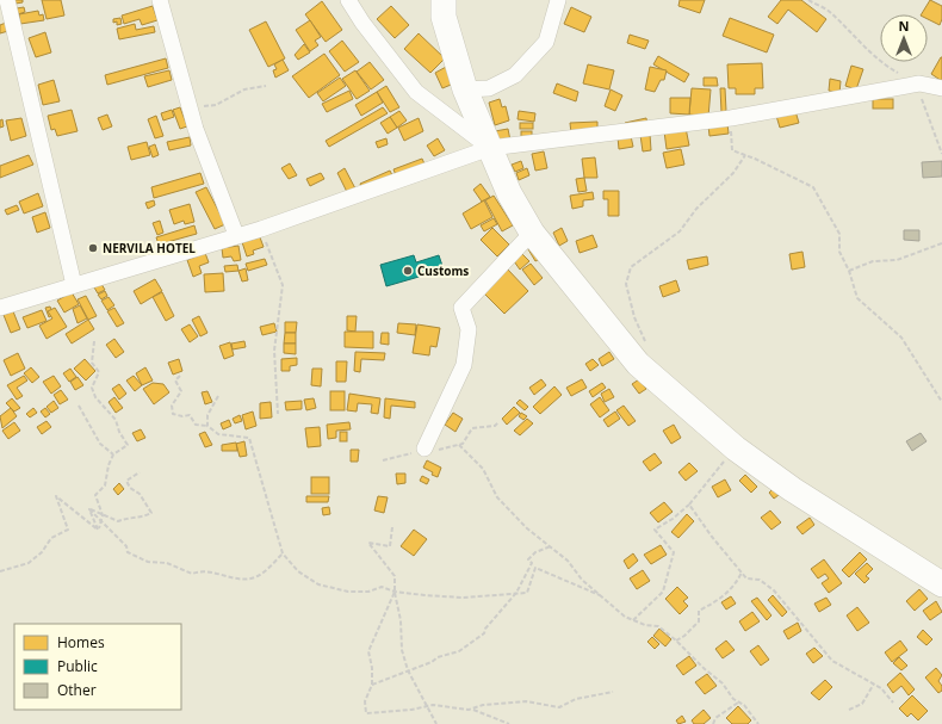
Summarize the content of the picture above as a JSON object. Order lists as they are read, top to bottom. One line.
{"places":["NERVILA HOTEL","Customs"],"legend":["Homes","Public","Other"],"north":"top"}
